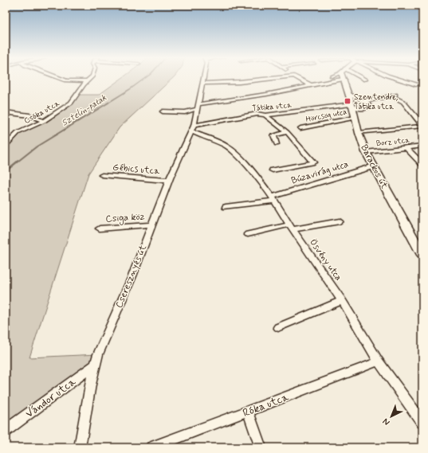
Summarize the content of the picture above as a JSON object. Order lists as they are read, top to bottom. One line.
{"streets":{"street":["Tátika utca","Csóka utca","Hörcsög utca","Borz utca","Barackos út","Gébics utca","Búzavirág utca","Csiga köz","Ösvény utca","Cseresznyés út","Vándor utca","Róka utca"]},"crossings":[["Tátika utca","Barackos út"],["Tátika utca","Ösvény utca"],["Tátika utca","Cseresznyés út"],["Hörcsög utca","Barackos út"],["Borz utca","Barackos út"],["Barackos út","Búzavirág utca"],["Gébics utca","Cseresznyés út"],["Búzavirág utca","Ösvény utca"],["Csiga köz","Cseresznyés út"],["Ösvény utca","Cseresznyés út"],["Ösvény utca","Róka utca"],["Cseresznyés út","Vándor utca"]],"water":["Sztelin-patak"],"places":{"transit":["Szentendre, Tátika utca"]},"north":"bottom left"}
